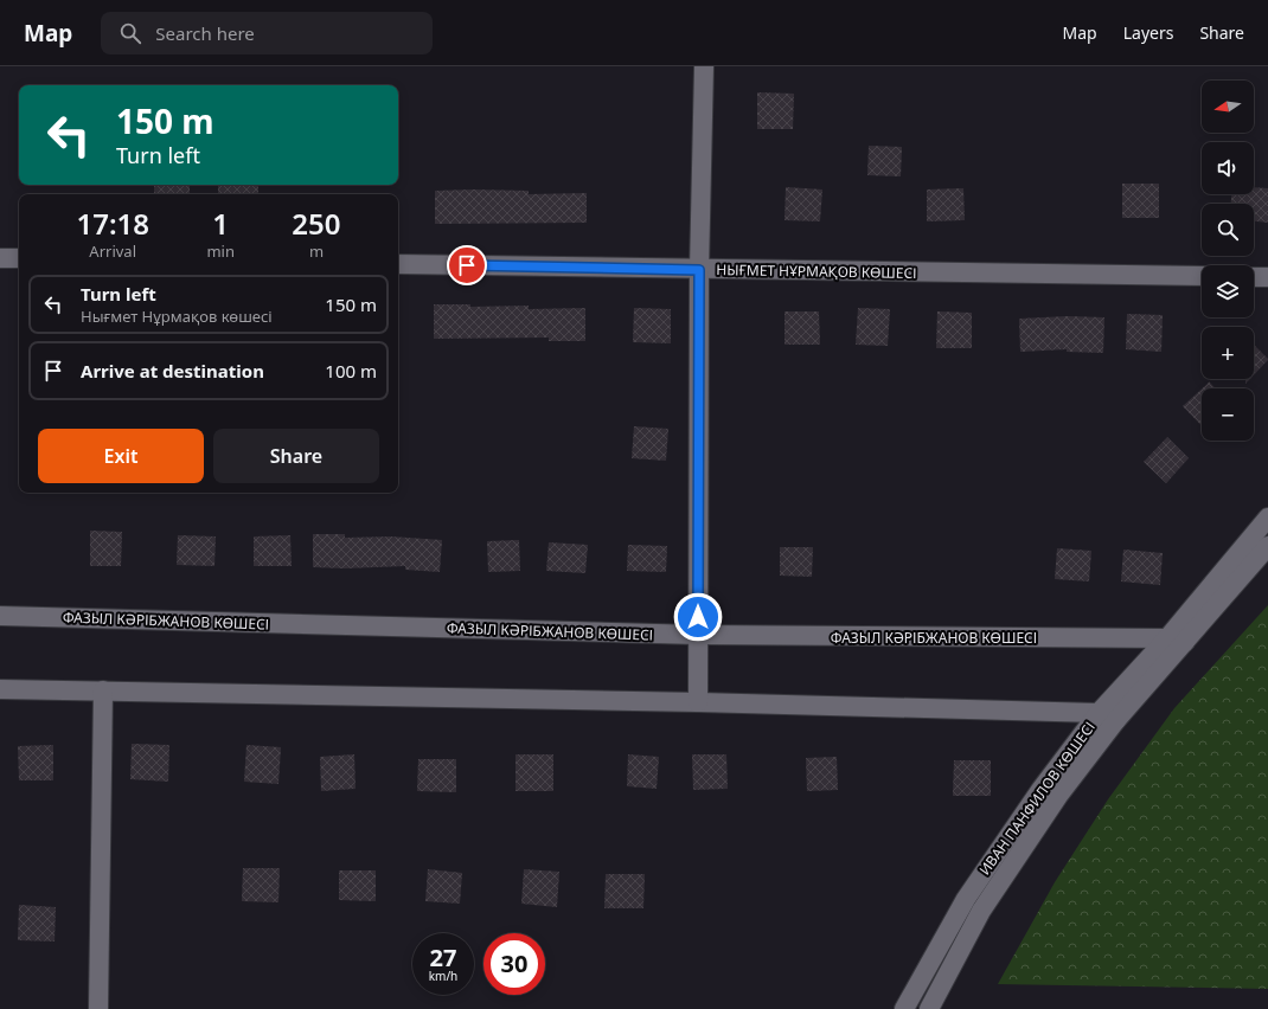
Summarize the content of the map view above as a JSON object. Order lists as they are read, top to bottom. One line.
{"streets":{"street":["НЫҒМЕТ НҰРМАҚОВ КӨШЕСІ","ФАЗЫЛ КӘРІБЖАНОВ КӨШЕСІ","ИВАН ПАНФИЛОВ КӨШЕСІ"]},"crossings":[["ФАЗЫЛ КӘРІБЖАНОВ КӨШЕСІ","ИВАН ПАНФИЛОВ КӨШЕСІ"]],"north":"left","page":{"header":"Map","search":"Search here","nav":["Map","Layers","Share"],"map_buttons":["+","−"],"turn":["150 m","Turn left"],"eta":["17:18","Arrival","1","min","250","m"],"list":[{"name":"Turn left","note":"Нығмет Нұрмақов көшесі","value":"150 m"},{"name":"Arrive at destination","value":"100 m"}],"buttons":["Exit","Share"],"speed":"27 km/h","limit":"30"}}
